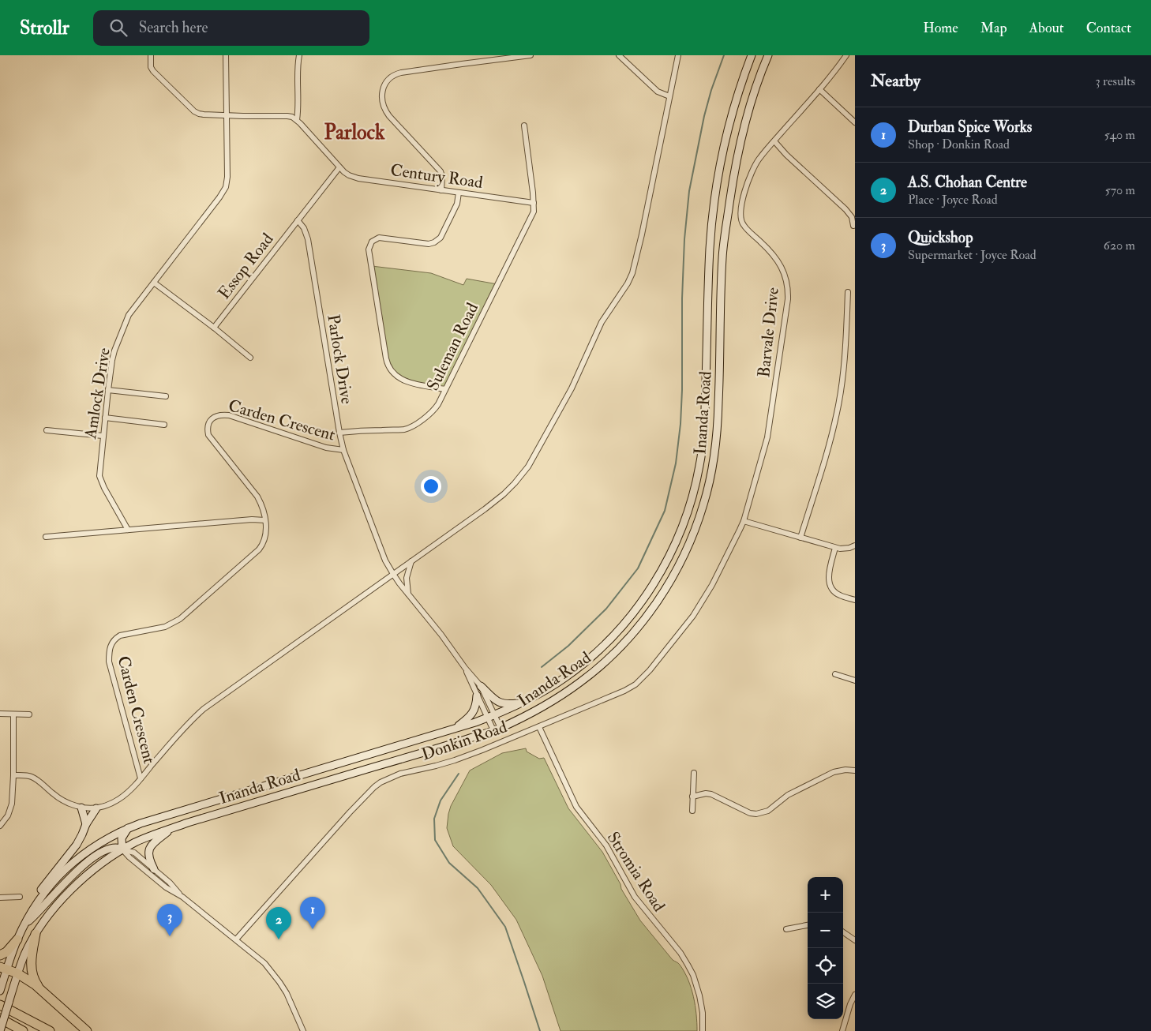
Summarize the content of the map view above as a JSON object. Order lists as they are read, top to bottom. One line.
{"streets":{"main road":["Inanda Road"],"street":["Century Road","Essop Road","Barvale Drive","Suleman Road","Parlock Drive","Amlock Drive","Carden Crescent","Donkin Road","Stromia Road"]},"crossings":[["Century Road","Suleman Road"],["Essop Road","Parlock Drive"],["Barvale Drive","Donkin Road"],["Suleman Road","Parlock Drive"],["Parlock Drive","Inanda Road"],["Parlock Drive","Carden Crescent"],["Donkin Road","Stromia Road"]],"districts":["Parlock"],"page":{"header":"Strollr","search":"Search here","nav":["Home","Map","About","Contact"],"heading":["Nearby","3 results"],"list":[{"mark":"1","name":"Durban Spice Works","note":"Shop · Donkin Road","value":"540 m"},{"mark":"2","name":"A.S. Chohan Centre","note":"Place · Joyce Road","value":"570 m"},{"mark":"3","name":"Quickshop","note":"Supermarket · Joyce Road","value":"620 m"}],"map_buttons":["+","−"],"pins":["1","3","2"]}}
